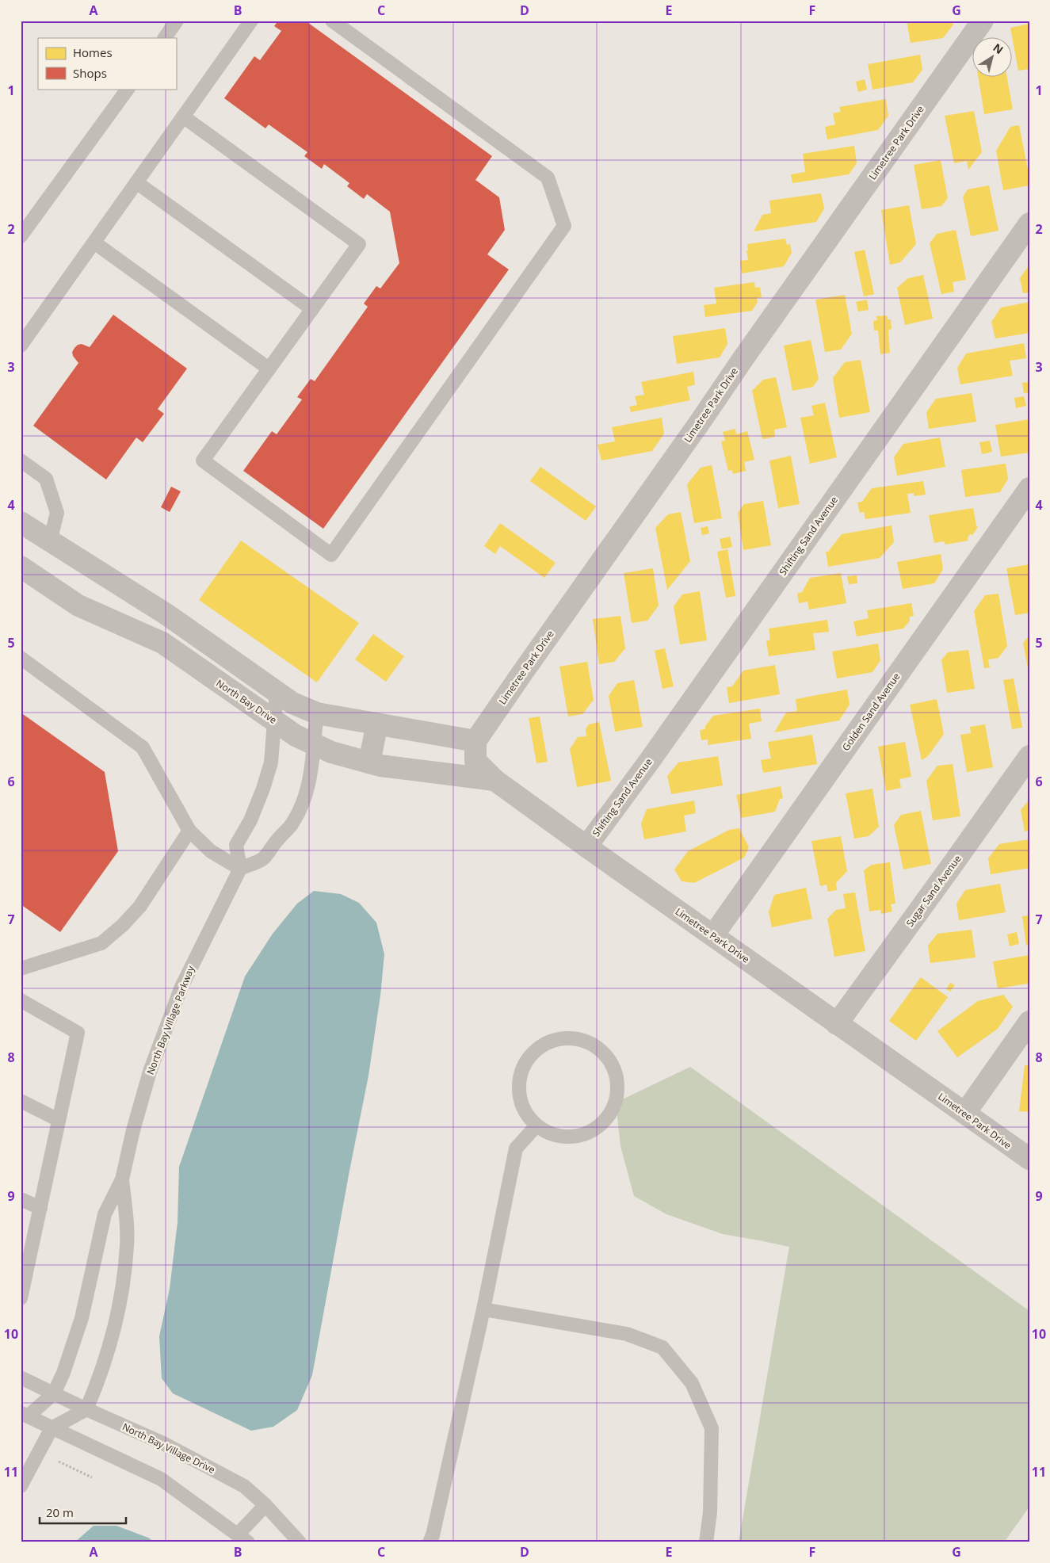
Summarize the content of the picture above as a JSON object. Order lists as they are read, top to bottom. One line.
{"streets":{"street":["Limetree Park Drive","Shifting Sand Avenue","North Bay Drive","Golden Sand Avenue","Sugar Sand Avenue"],"lane":["North Bay Village Parkway","North Bay Village Drive"]},"crossings":[["Limetree Park Drive","Shifting Sand Avenue"],["Limetree Park Drive","North Bay Drive"],["Limetree Park Drive","Golden Sand Avenue"],["Limetree Park Drive","Sugar Sand Avenue"],["North Bay Village Parkway","North Bay Village Drive"]],"legend":["Homes","Shops"],"scale_bar":"20 m","north":"top right","grid":{"columns":["A","B","C","D","E","F","G"],"rows":["1","2","3","4","5","6","7","8","9","10","11"]}}
